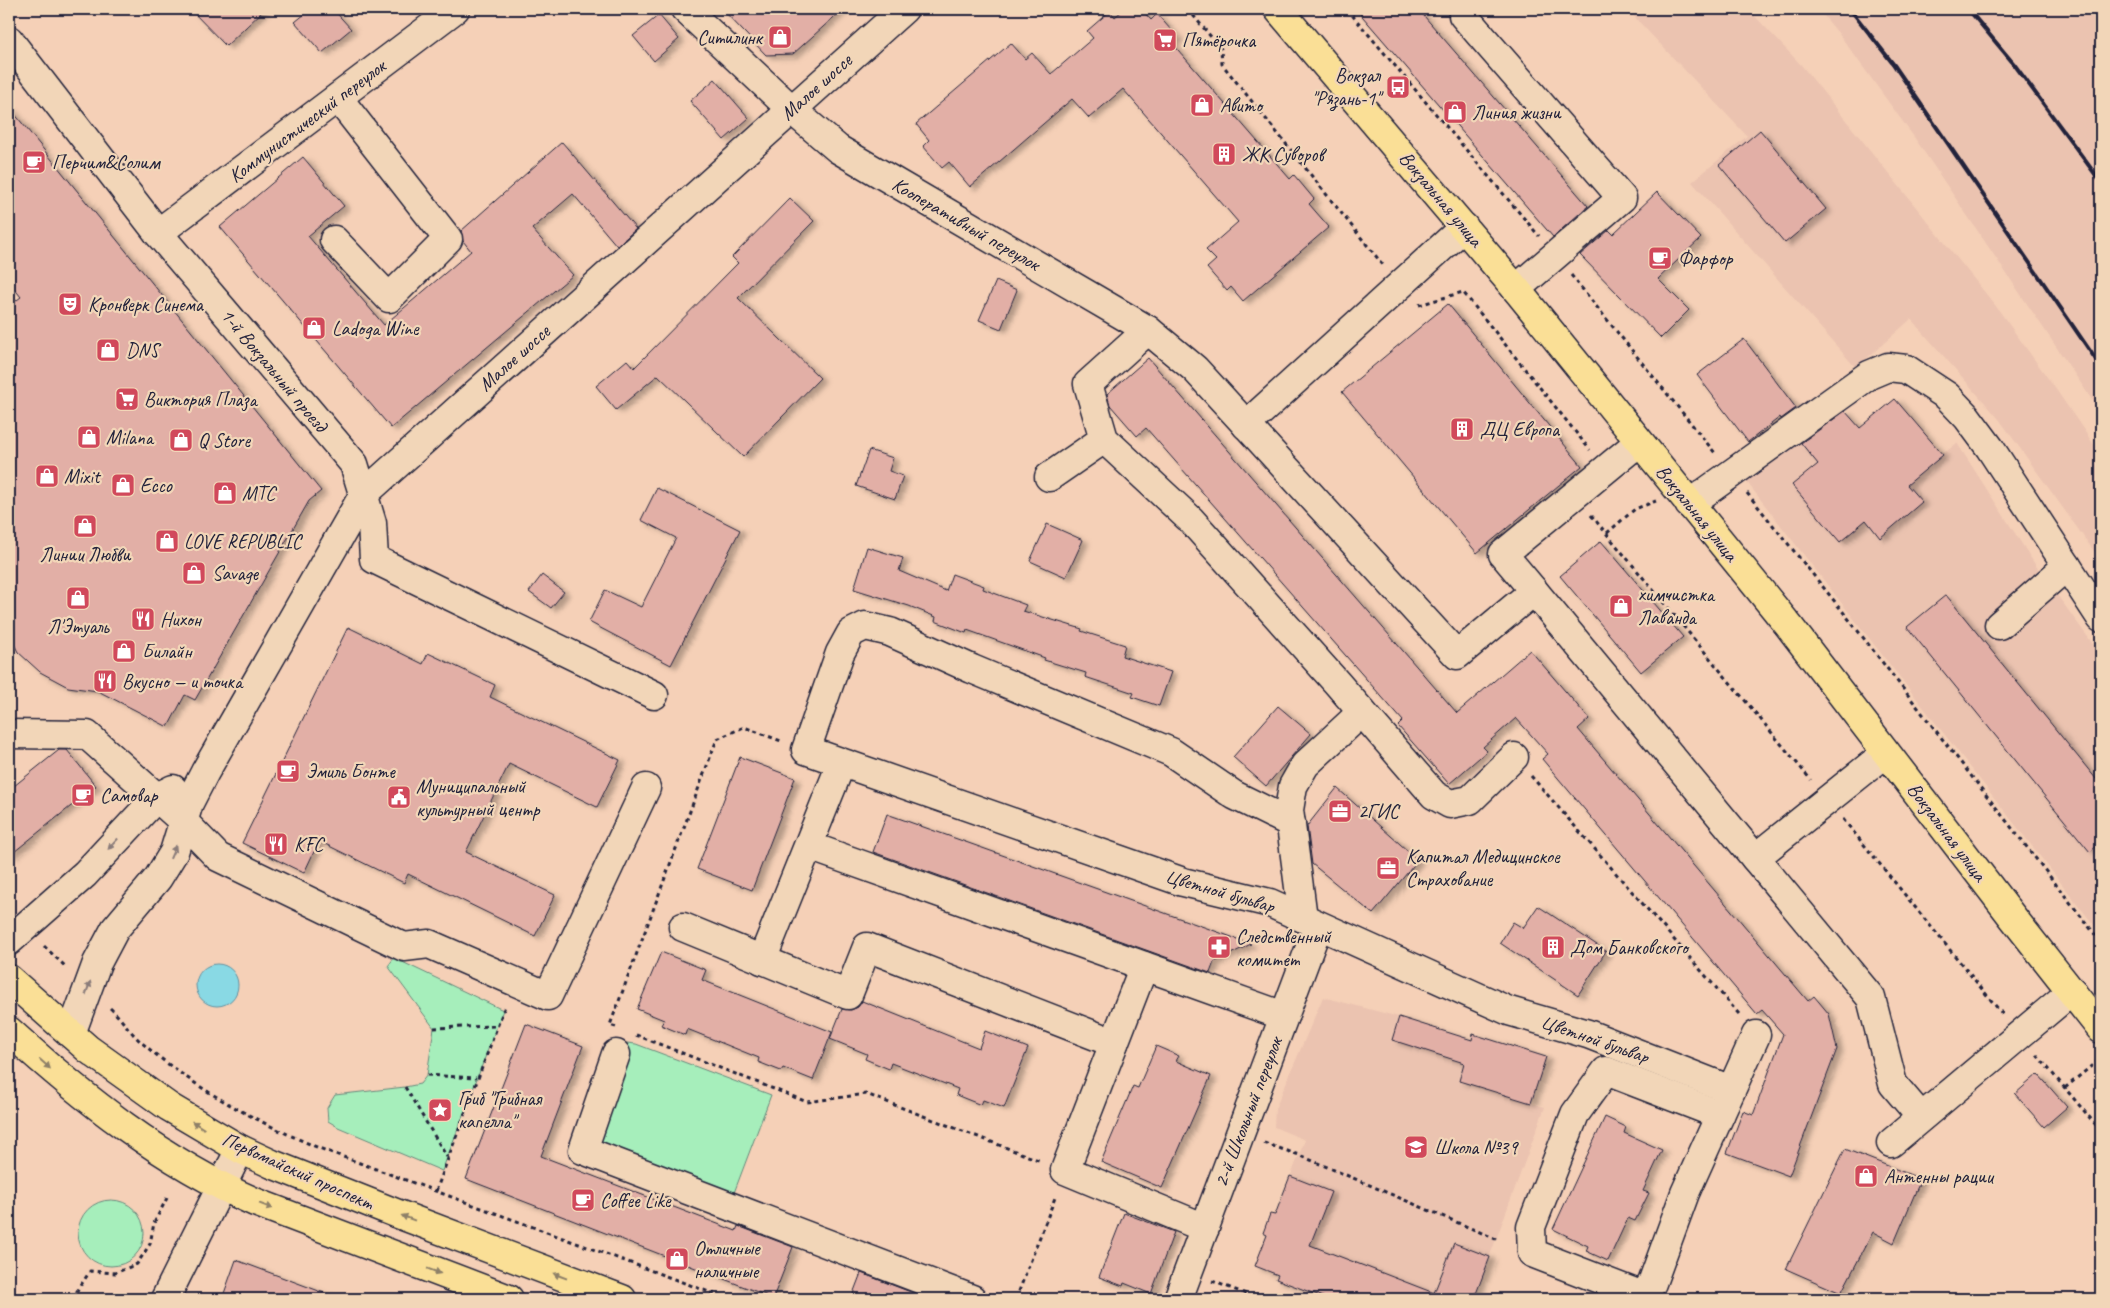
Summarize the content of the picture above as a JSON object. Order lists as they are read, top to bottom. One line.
{"streets":{"main road":["Вокзальная улица","Первомайский проспект"],"street":["Малое шоссе","Коммунистический переулок","Кооперативный переулок","1-й Вокзальный проезд","Цветной бульвар","2-й Школьный переулок"]},"crossings":[["Малое шоссе","Кооперативный переулок"],["Малое шоссе","1-й Вокзальный проезд"],["Малое шоссе","Первомайский проспект"],["Коммунистический переулок","1-й Вокзальный проезд"],["Цветной бульвар","2-й Школьный переулок"]],"places":{"shop":["Ситилинк","Авито","Линия жизни","Ladoga Wine","DNS","Milana","Q Store","Mixit","Ecco","МТС","Линии Любви","LOVE REPUBLIC","Savage","Л'Этуаль","химчистка Лаванда","Билайн","Антенны рации","Отличные наличные"],"supermarket":["Пятёрочка","Виктория Плаза"],"bus stop":["Вокзал \"Рязань-1\""],"building":["ЖК Суворов","ДЦ Европа","Дом Банковского"],"cafe":["Перчим&Солим","Фарфор","Эмиль Бонте","Самовар","Coffee Like"],"theatre":["Кронверк Синема"],"restaurant":["Нихон","Вкусно — и точка","KFC"],"public building":["Муниципальный культурный центр"],"office":["2ГИС","Капитал Медицинское Страхование"],"pharmacy":["Следственный комитет"],"place":["Гриб \"Грибная капелла\""],"school or university":["Школа №39"]}}
